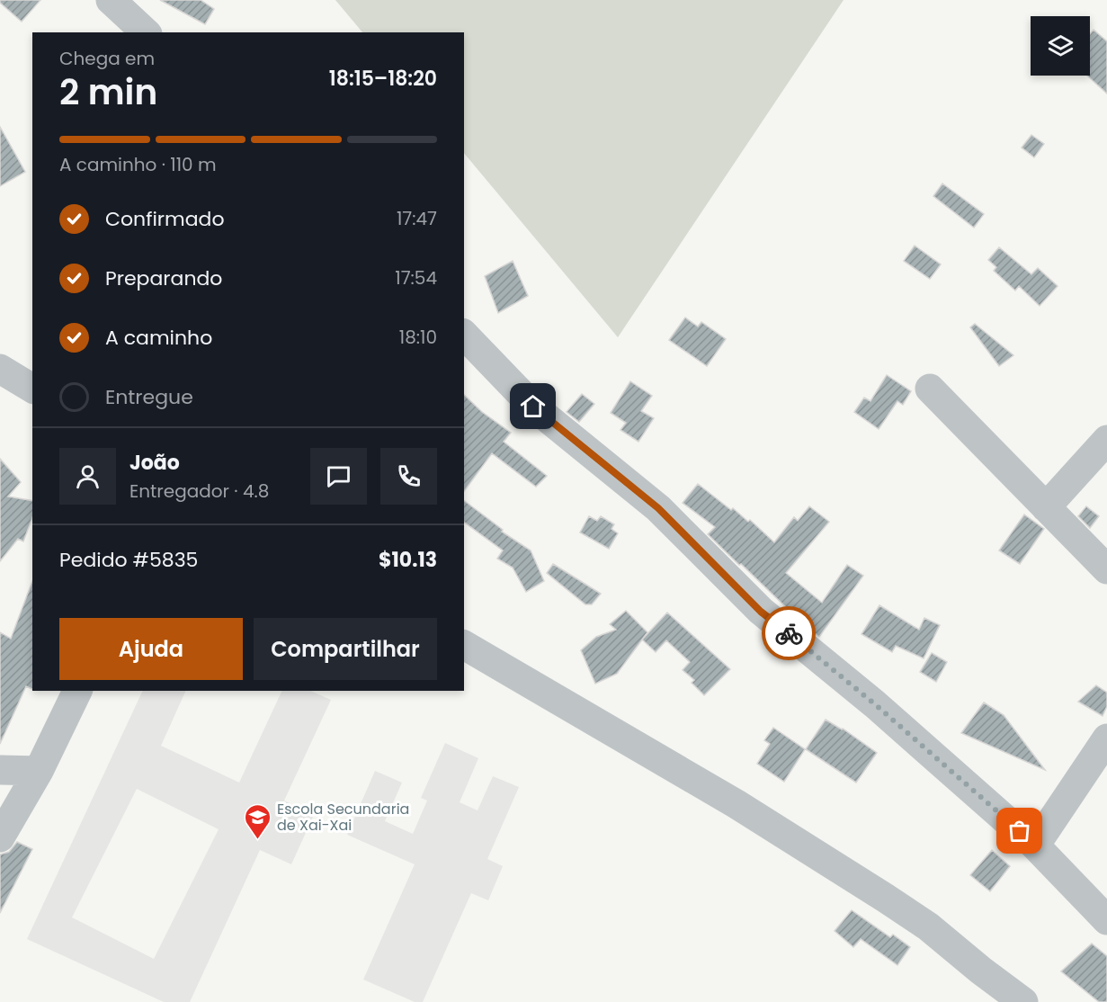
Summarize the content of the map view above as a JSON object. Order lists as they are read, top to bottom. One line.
{"places":{"school or university":["Escola Secundaria de Xai-Xai"]},"page":{"heading":["2 min","Chega em","18:15–18:20"],"panel":["João","Entregador · 4.8","Pedido #5835","$10.13"],"bar":"A caminho · 110 m","list":[["Confirmado","17:47"],["Preparando","17:54"],["A caminho","18:10"],"Entregue"],"buttons":["Ajuda","Compartilhar"]}}
